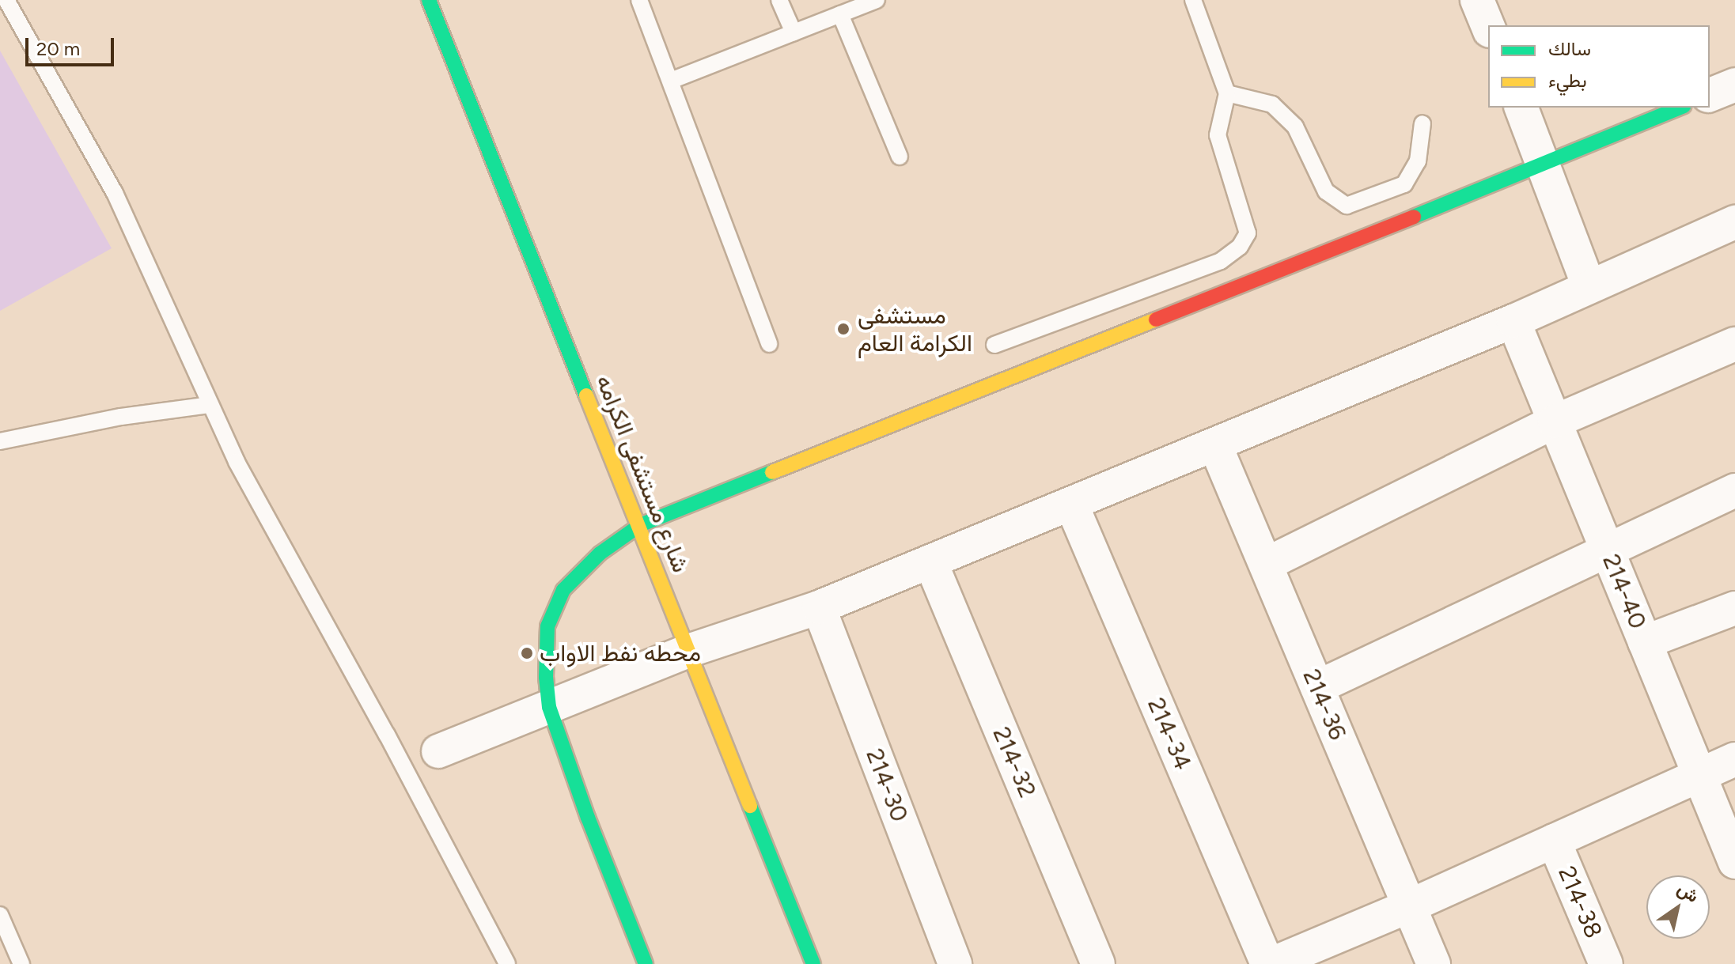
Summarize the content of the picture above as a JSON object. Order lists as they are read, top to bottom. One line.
{"streets":{"street":["شارع مستشفى الكرامه","214-40","214-36","214-34","214-32","214-30","214-38"]},"places":["مستشفى الكرامة العام","محطه نفط الاواب"],"legend":["سالك","بطيء"],"scale_bar":"20 m","north":"top right"}
